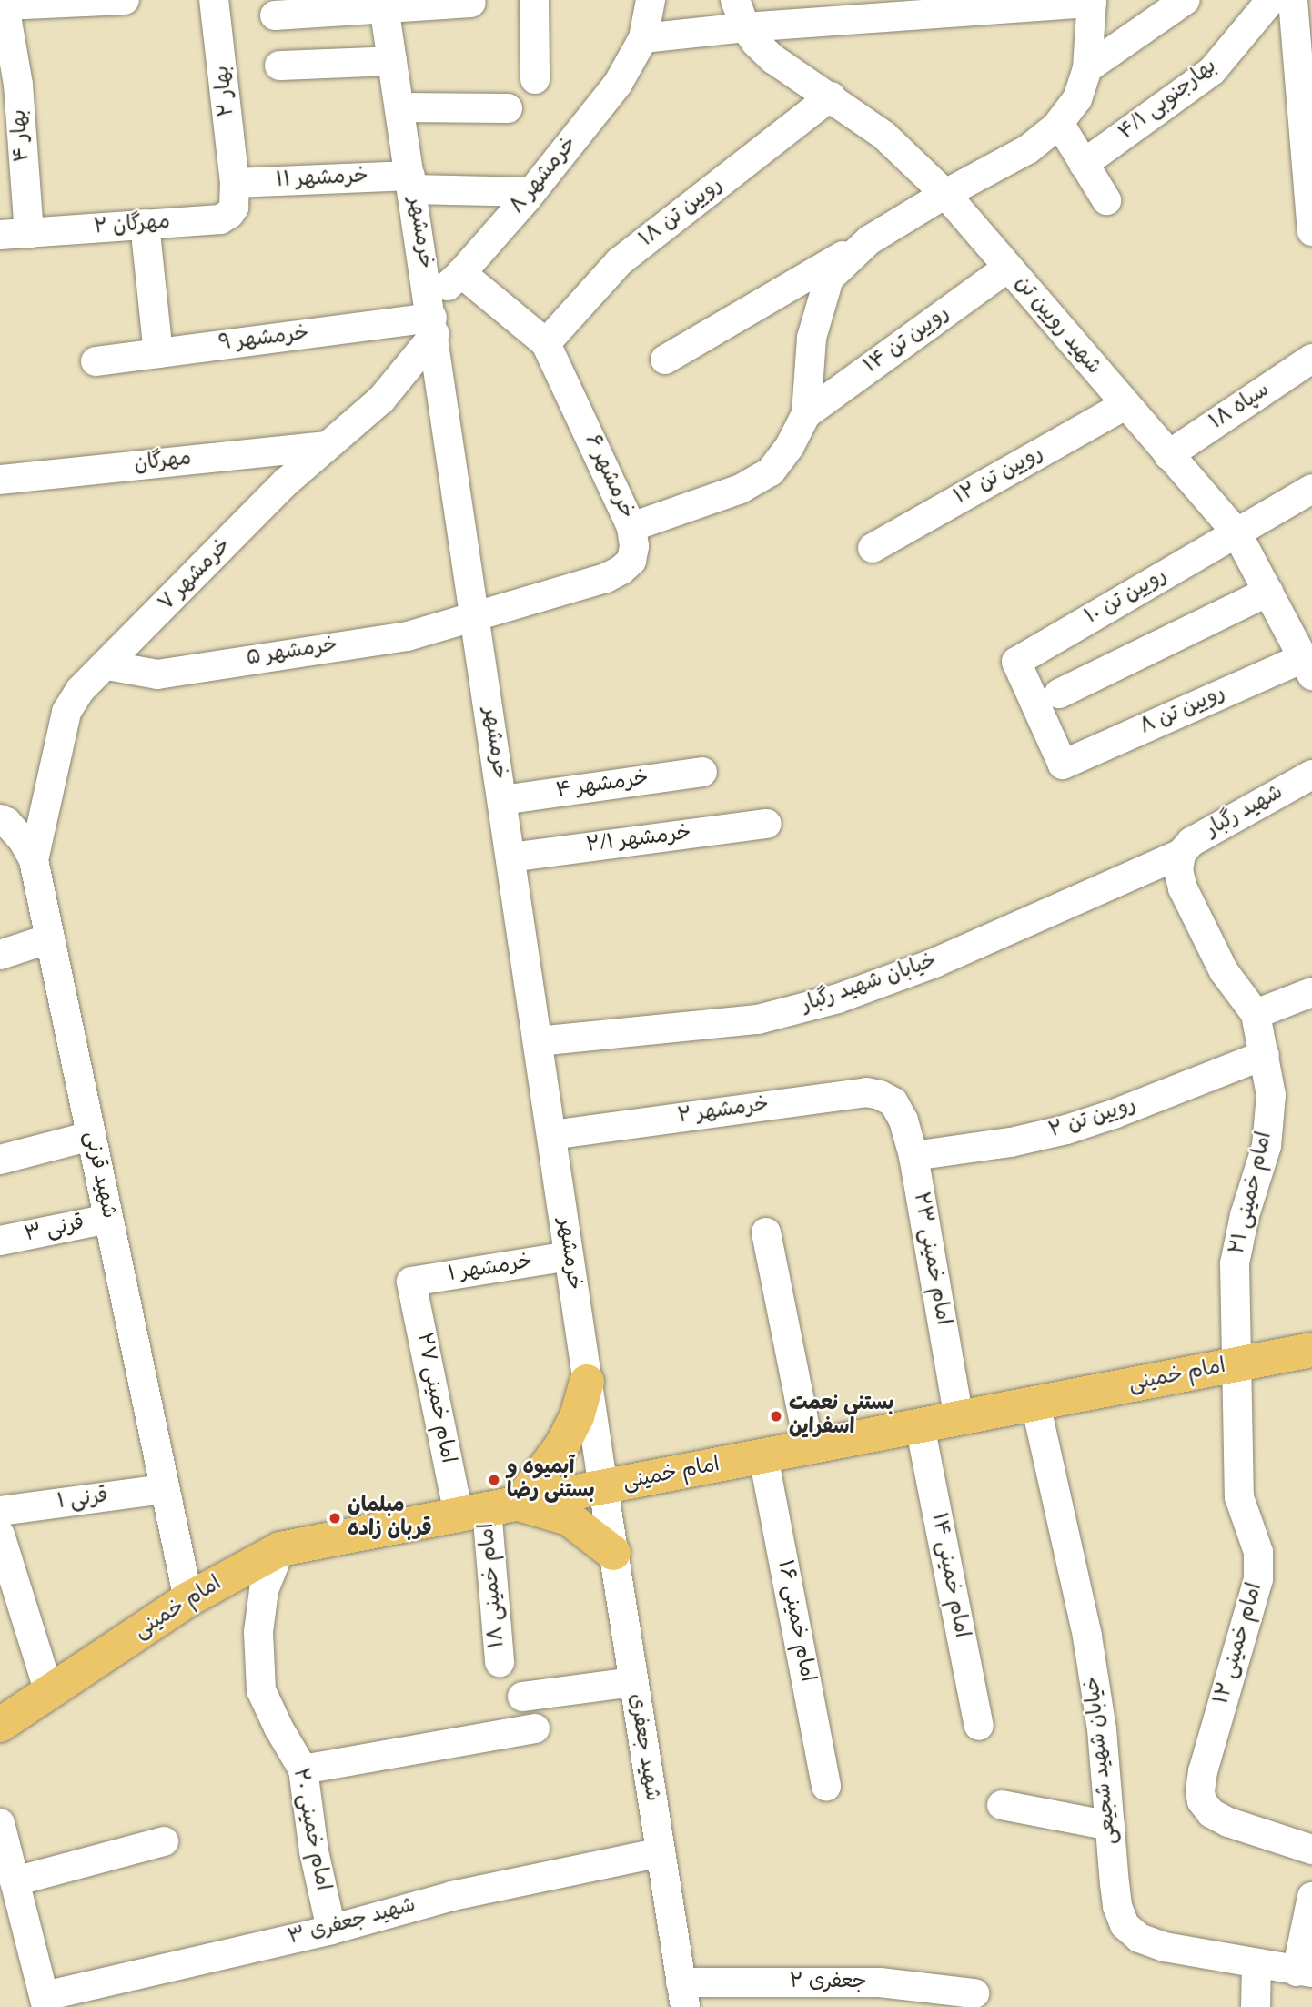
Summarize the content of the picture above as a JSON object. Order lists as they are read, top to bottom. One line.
{"streets":{"main road":["امام خمینی"],"street":["بهار ۲","بهارجنوبی ۴/۱","بهار ۴","خرمشهر ۸","خرمشهر ۱۱","رویین تن ۱۸","مهرگان ۲","خرمشهر","شهید رویین تن","خرمشهر ۹","رویین تن ۱۴","سپاه ۱۸","مهرگان","رویین تن ۱۲","خرمشهر ۶","خرمشهر ۷","رویین تن ۱۰","خرمشهر ۵","رویین تن ۸","خرمشهر ۴","شهید رگبار","خرمشهر ۲/۱","خیابان شهید رگبار","خرمشهر ۲","رویین تن ۲","شهید قرنی","امام خمینی ۲۱","قرنی ۳","امام خمینی ۲۳","خرمشهر ۱","امام خمینی ۲۷","قرنی ۱","امام خمینی ۱۴","امام خمینی ۱۸","امام خمینی ۱۶","امام خمینی ۱۲","شهید جعفری","خیابان شهید شجیعی","امام خمینی ۲۰","شهید جعفری ۳","جعفری ۲"]},"crossings":[["بهار ۲","خرمشهر ۱۱"],["بهار ۲","مهرگان ۲"],["بهار ۴","مهرگان ۲"],["خرمشهر ۸","خرمشهر ۱۱"],["خرمشهر ۸","خرمشهر"],["خرمشهر ۸","خرمشهر ۹"],["خرمشهر ۸","خرمشهر ۶"],["خرمشهر ۸","خرمشهر ۷"],["خرمشهر ۱۱","مهرگان ۲"],["خرمشهر ۱۱","خرمشهر"],["رویین تن ۱۸","شهید رویین تن"],["رویین تن ۱۸","خرمشهر ۶"],["خرمشهر","خرمشهر ۹"],["خرمشهر","خرمشهر ۶"],["خرمشهر","خرمشهر ۷"],["خرمشهر","خرمشهر ۵"],["خرمشهر","خرمشهر ۴"],["خرمشهر","خرمشهر ۲/۱"],["خرمشهر","خیابان شهید رگبار"],["خرمشهر","خرمشهر ۲"],["خرمشهر","خرمشهر ۱"],["خرمشهر","امام خمینی"],["خرمشهر","شهید جعفری"],["شهید رویین تن","رویین تن ۱۴"],["شهید رویین تن","سپاه ۱۸"],["شهید رویین تن","رویین تن ۱۲"],["شهید رویین تن","رویین تن ۱۰"],["شهید رویین تن","رویین تن ۸"],["خرمشهر ۹","خرمشهر ۷"],["مهرگان","خرمشهر ۷"],["خرمشهر ۶","خرمشهر ۵"],["خرمشهر ۷","خرمشهر ۵"],["خرمشهر ۷","شهید قرنی"],["رویین تن ۱۰","رویین تن ۸"],["شهید رگبار","خیابان شهید رگبار"],["شهید رگبار","امام خمینی ۲۱"],["خیابان شهید رگبار","امام خمینی ۲۱"],["خرمشهر ۲","امام خمینی ۲۳"],["رویین تن ۲","امام خمینی ۲۱"],["رویین تن ۲","امام خمینی ۲۳"],["شهید قرنی","قرنی ۳"],["شهید قرنی","امام خمینی"],["شهید قرنی","قرنی ۱"],["امام خمینی ۲۱","امام خمینی"],["امام خمینی ۲۱","امام خمینی ۱۲"],["امام خمینی ۲۳","امام خمینی"],["خرمشهر ۱","امام خمینی ۲۷"],["امام خمینی","امام خمینی ۲۷"],["امام خمینی","امام خمینی ۱۴"],["امام خمینی","امام خمینی ۱۸"],["امام خمینی","امام خمینی ۱۶"],["امام خمینی","امام خمینی ۱۲"],["امام خمینی","شهید جعفری"],["امام خمینی","خیابان شهید شجیعی"],["امام خمینی","امام خمینی ۲۰"],["امام خمینی ۲۷","امام خمینی ۱۸"],["شهید جعفری","شهید جعفری ۳"],["شهید جعفری","جعفری ۲"],["امام خمینی ۲۰","شهید جعفری ۳"]],"places":["بستنی نعمت اسفراین","آبمیوه و بستنی رضا","مبلمان قربان زاده"]}
